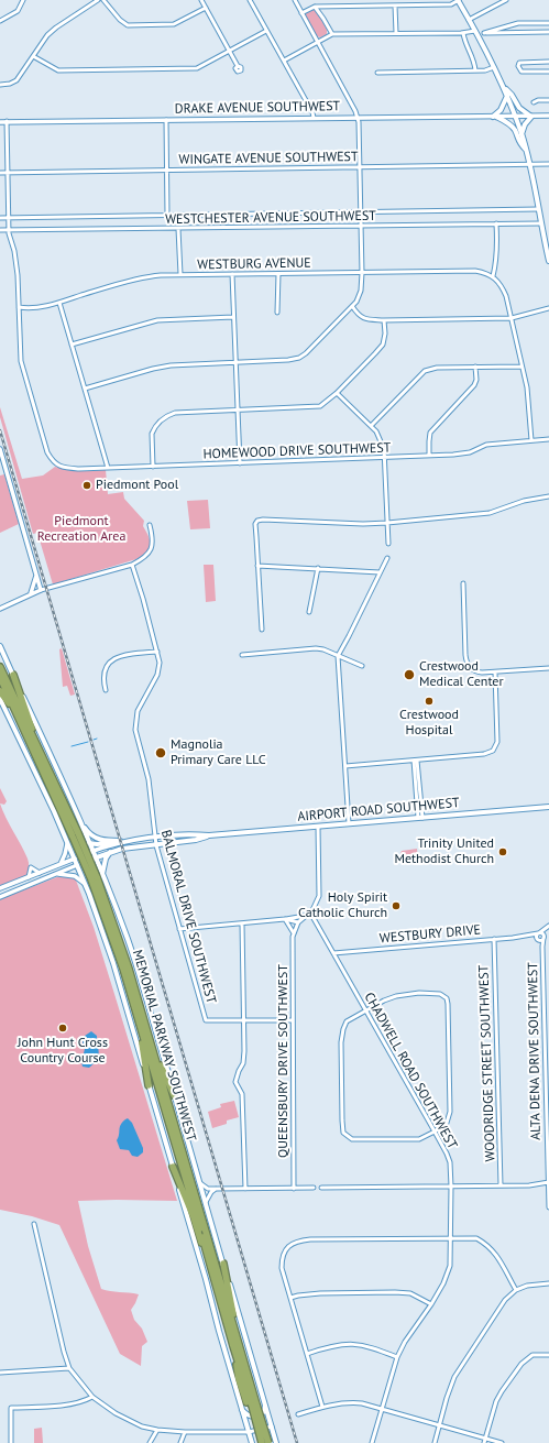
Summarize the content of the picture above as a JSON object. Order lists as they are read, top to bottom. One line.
{"streets":{"highway":["MEMORIAL PARKWAY SOUTHWEST"],"main road":["AIRPORT ROAD SOUTHWEST"],"street":["DRAKE AVENUE SOUTHWEST","WINGATE AVENUE SOUTHWEST","WESTCHESTER AVENUE SOUTHWEST","WESTBURG AVENUE","HOMEWOOD DRIVE SOUTHWEST","BALMORAL DRIVE SOUTHWEST","WESTBURY DRIVE","ALTA DENA DRIVE SOUTHWEST","QUEENSBURY DRIVE SOUTHWEST","WOODRIDGE STREET SOUTHWEST","CHADWELL ROAD SOUTHWEST"]},"crossings":[["WESTBURG AVENUE","HOMEWOOD DRIVE SOUTHWEST"],["AIRPORT ROAD SOUTHWEST","BALMORAL DRIVE SOUTHWEST"],["BALMORAL DRIVE SOUTHWEST","QUEENSBURY DRIVE SOUTHWEST"],["WESTBURY DRIVE","ALTA DENA DRIVE SOUTHWEST"],["WESTBURY DRIVE","WOODRIDGE STREET SOUTHWEST"],["WESTBURY DRIVE","CHADWELL ROAD SOUTHWEST"],["QUEENSBURY DRIVE SOUTHWEST","CHADWELL ROAD SOUTHWEST"]],"parks":["Piedmont Recreation Area"],"places":["Piedmont Pool","Crestwood Medical Center","Crestwood Hospital","Magnolia Primary Care LLC","Trinity United Methodist Church","Holy Spirit Catholic Church","John Hunt Cross Country Course"]}
